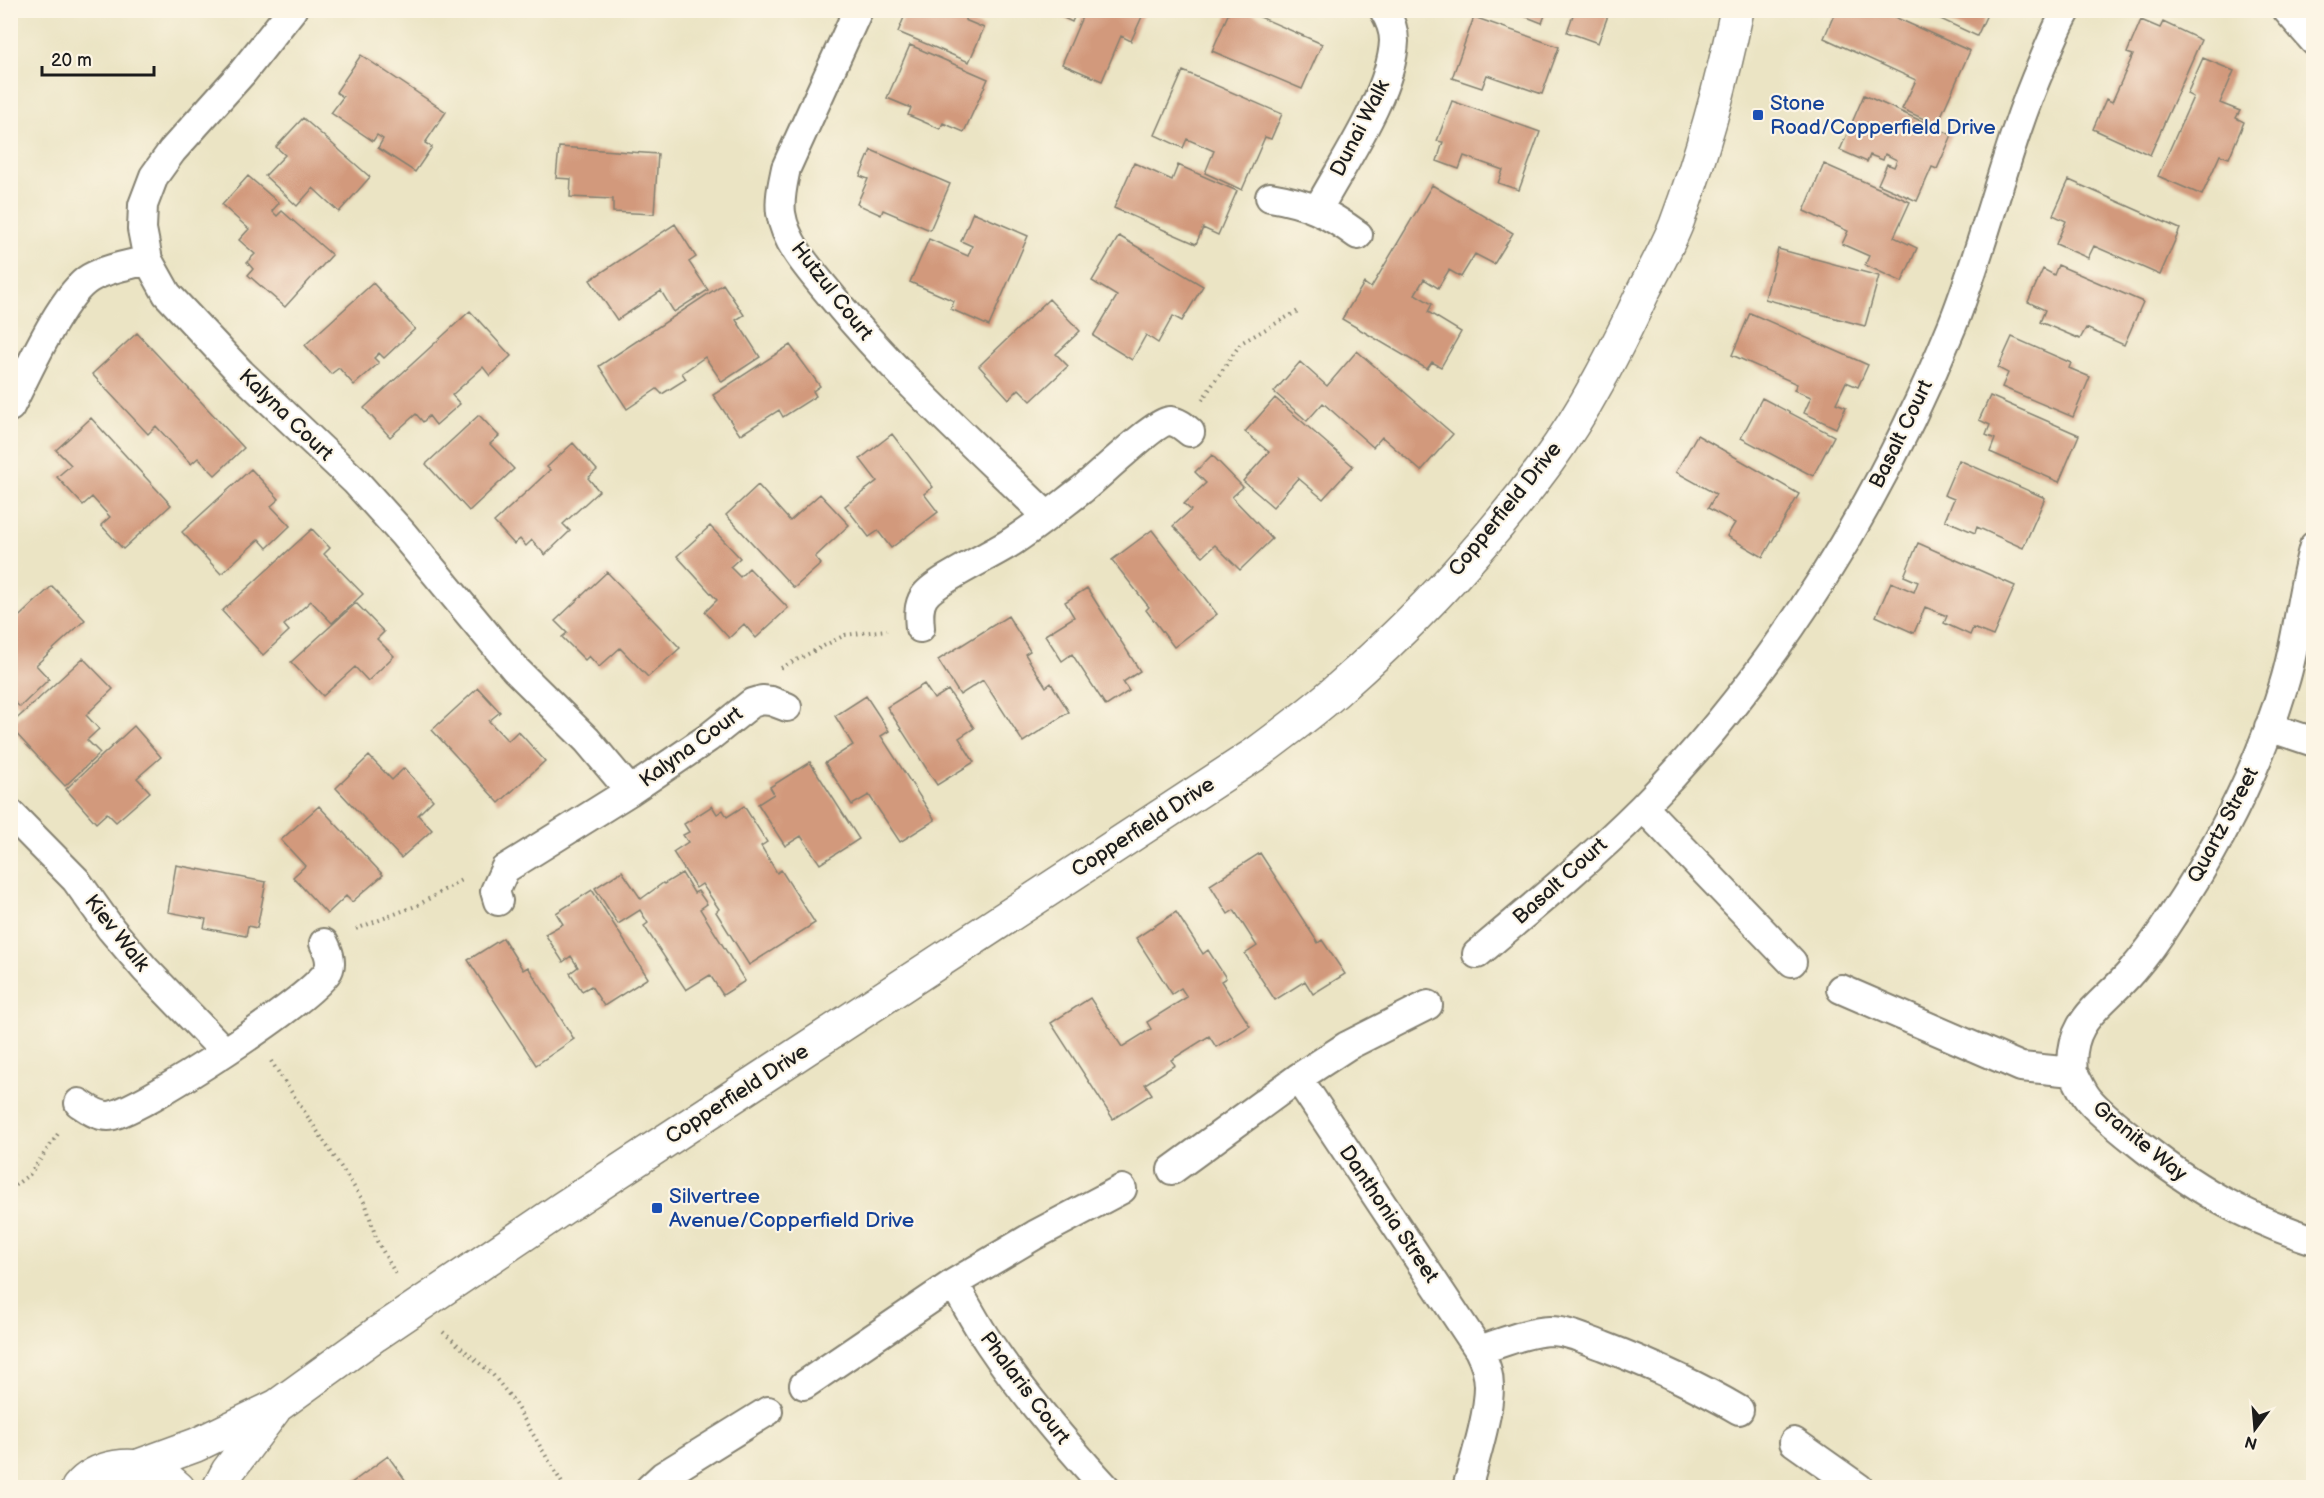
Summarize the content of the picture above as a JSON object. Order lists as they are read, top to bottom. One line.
{"streets":{"street":["Dunai Walk","Hutzul Court","Kalyna Court","Basalt Court","Copperfield Drive","Quartz Street","Kiev Walk","Granite Way","Danthonia Street","Phalaris Court"]},"crossings":[["Quartz Street","Granite Way"]],"places":{"transit":["Stone Road/Copperfield Drive","Silvertree Avenue/Copperfield Drive"]},"scale_bar":"20 m","north":"bottom"}
